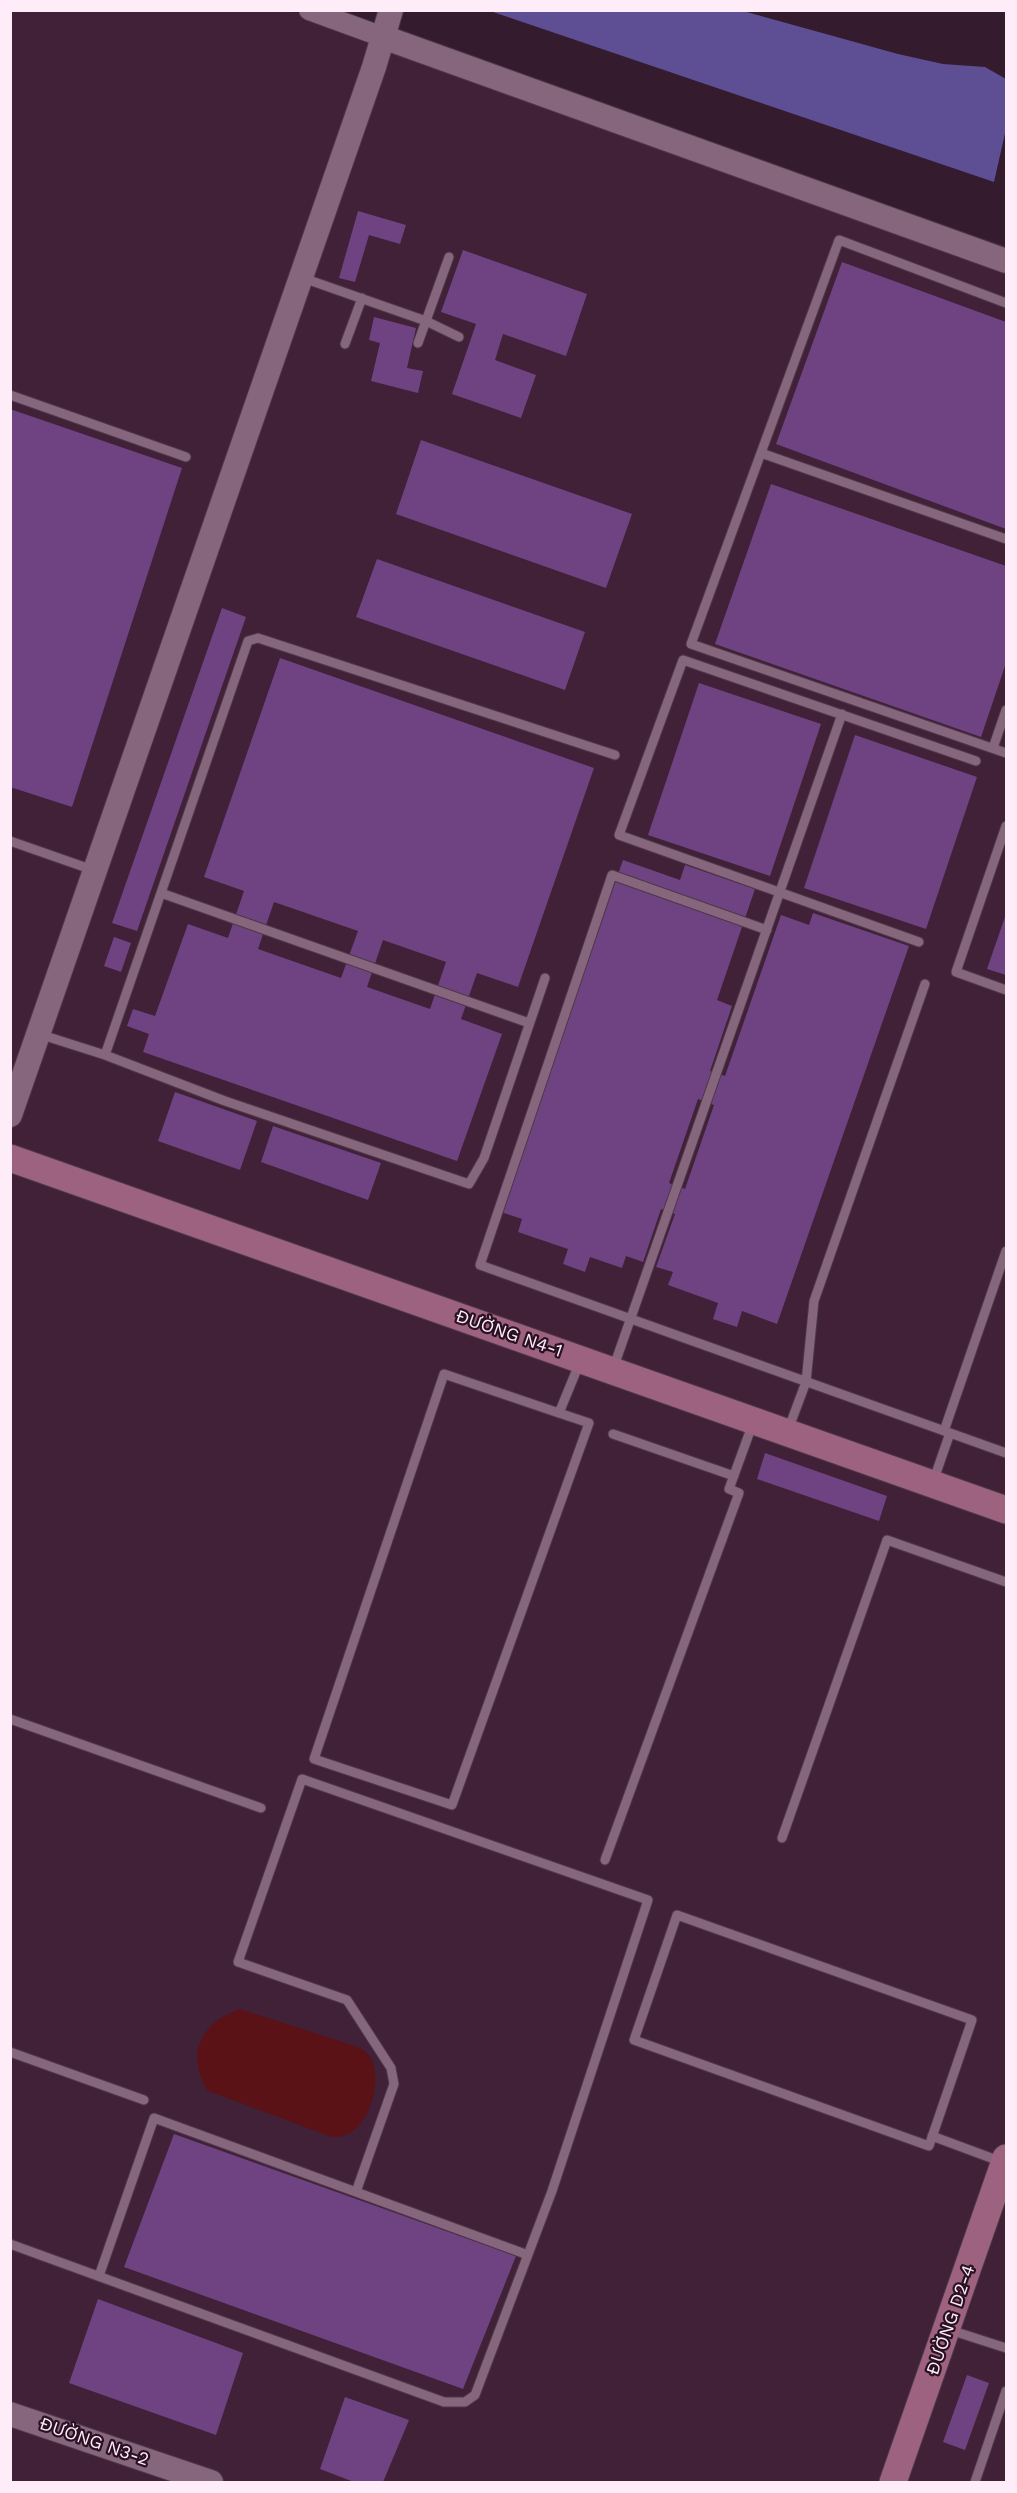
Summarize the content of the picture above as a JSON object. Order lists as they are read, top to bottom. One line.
{"streets":{"main road":["ĐƯỜNG N4-1","ĐƯỜNG D2-4"],"street":["ĐƯỜNG N3-2"]}}
